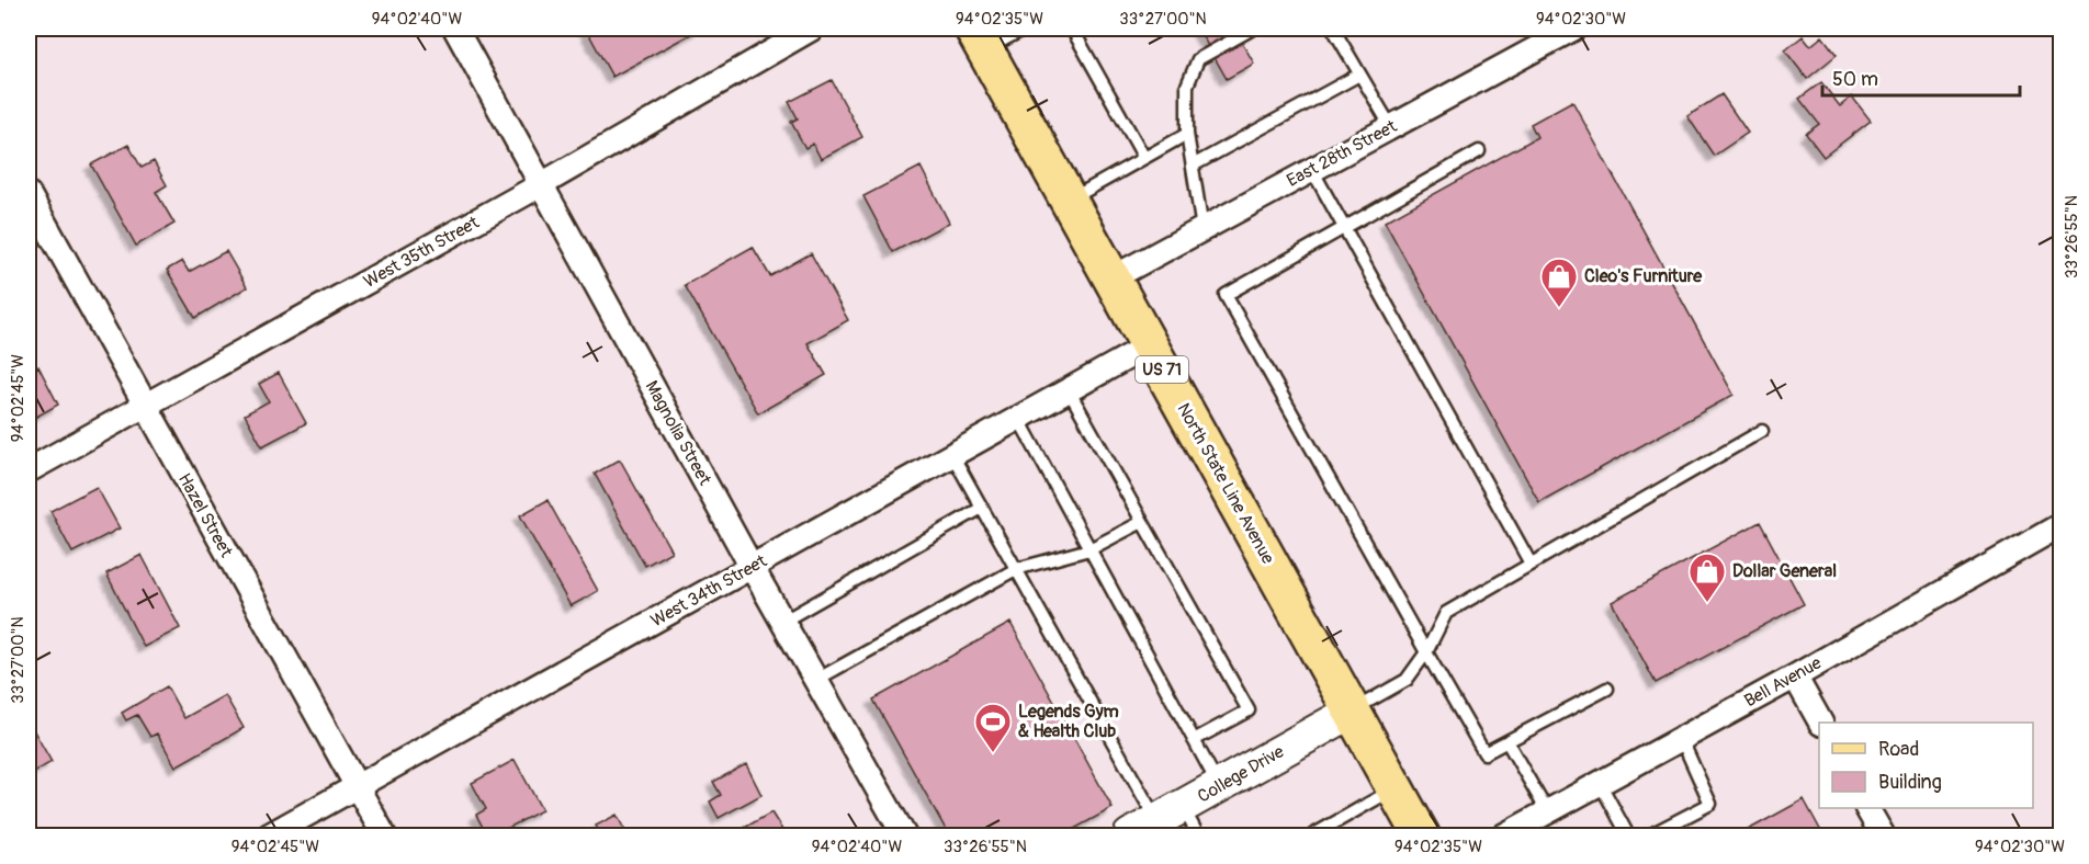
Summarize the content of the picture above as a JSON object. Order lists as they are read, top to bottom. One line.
{"streets":{"main road":["US 71","North State Line Avenue"],"street":["East 28th Street","West 35th Street","Magnolia Street","Hazel Street","West 34th Street","Bell Avenue","College Drive"]},"crossings":[["East 28th Street","North State Line Avenue"],["West 35th Street","Magnolia Street"],["West 35th Street","Hazel Street"],["Magnolia Street","West 34th Street"],["North State Line Avenue","West 34th Street"],["North State Line Avenue","College Drive"],["Hazel Street","West 34th Street"]],"places":{"shop":["Cleo's Furniture","Dollar General"],"sports":["Legends Gym & Health Club"]},"legend":["Road","Building"],"scale_bar":"50 m","coordinates":["94°02'40\"W","94°02'35\"W","33°27'00\"N","94°02'30\"W","33°26'55\"N","94°02'45\"W"]}
